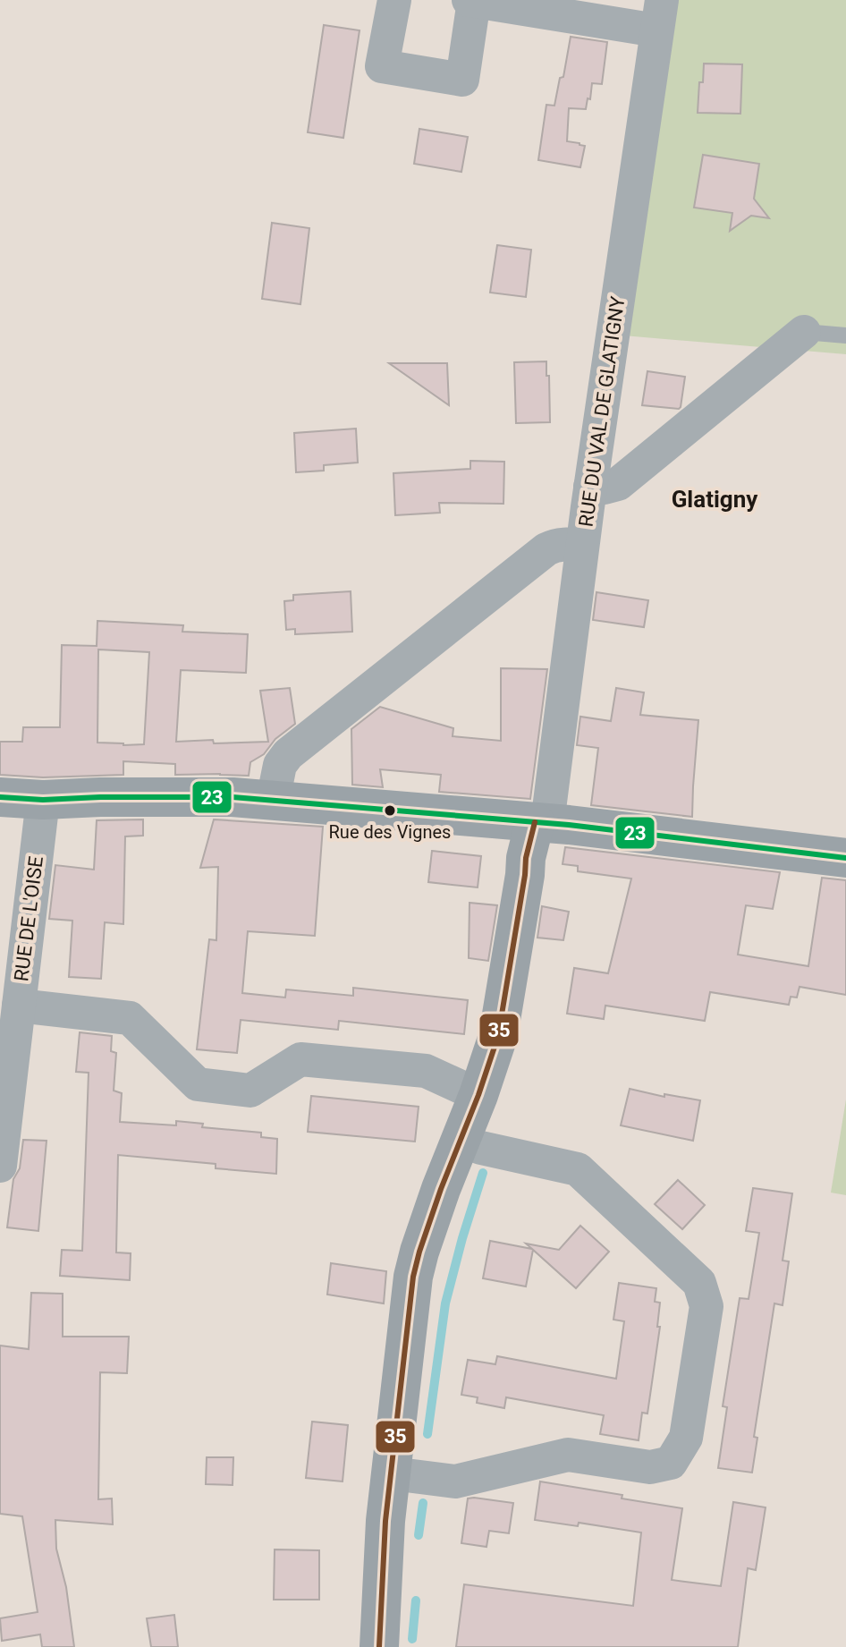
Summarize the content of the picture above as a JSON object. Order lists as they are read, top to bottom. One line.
{"streets":{"street":["RUE DU VAL DE GLATIGNY","RUE DE L'OISE"]},"districts":["Glatigny"],"places":["Rue des Vignes"],"lines":["transit line 23","transit line 35"]}
